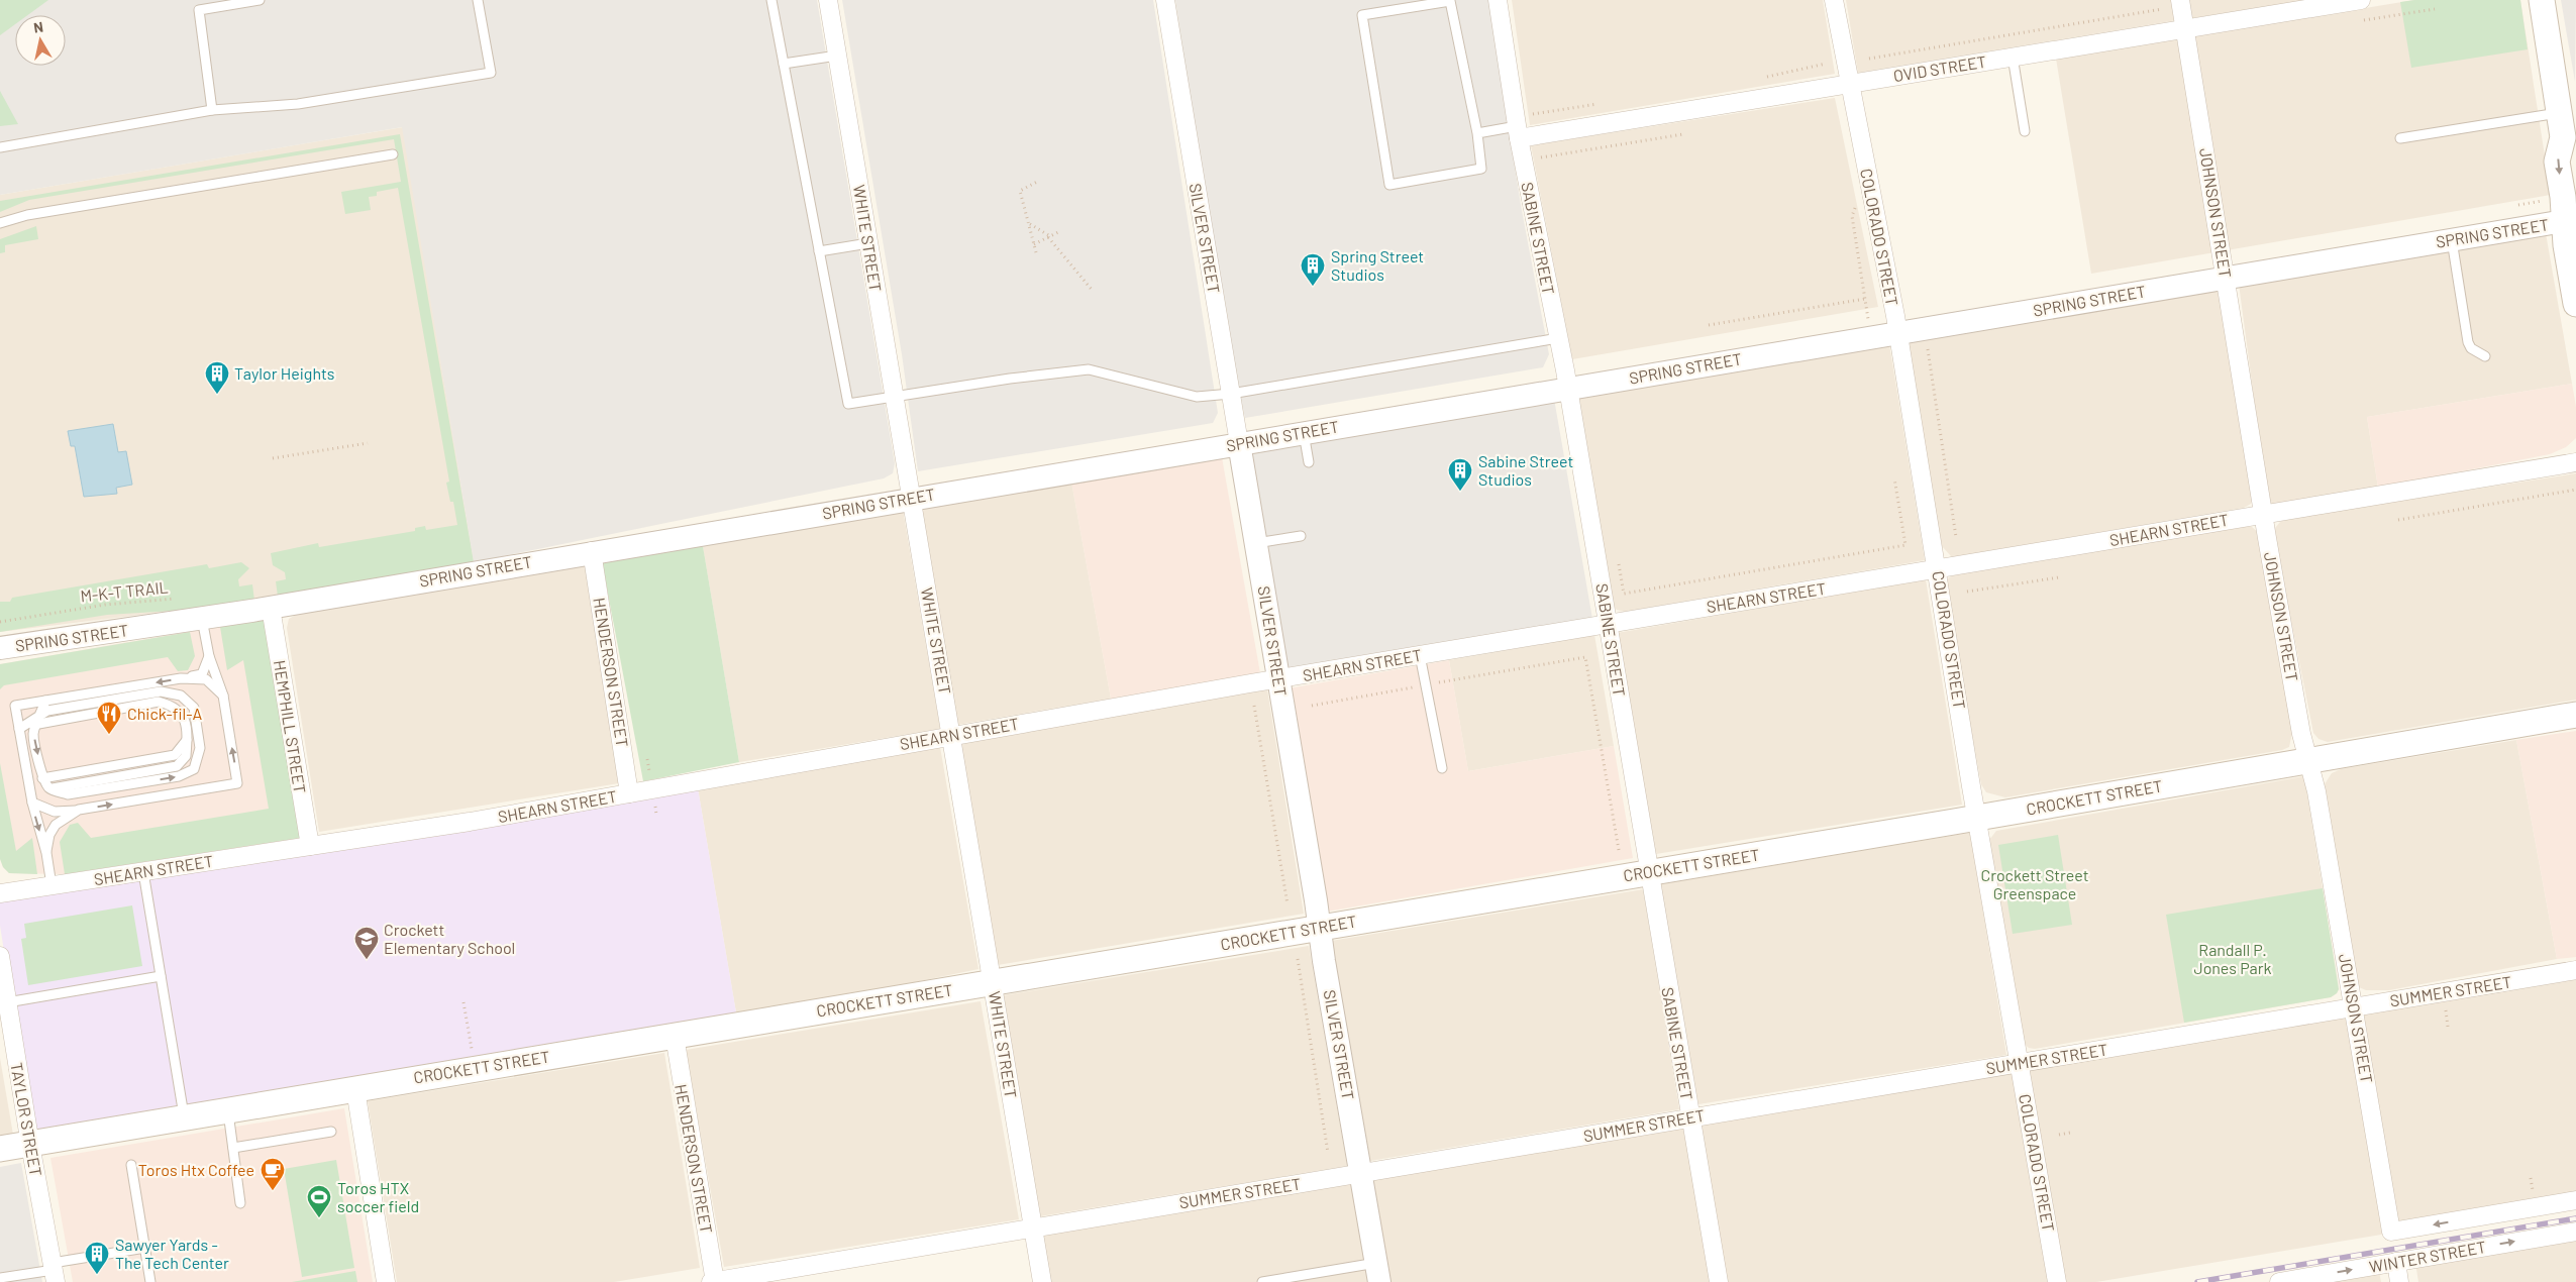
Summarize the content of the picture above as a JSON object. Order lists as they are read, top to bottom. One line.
{"streets":{"main road":["CROCKETT STREET"],"street":["OVID STREET","JOHNSON STREET","SPRING STREET","COLORADO STREET","WHITE STREET","SILVER STREET","SABINE STREET","SHEARN STREET","HENDERSON STREET","HEMPHILL STREET","SUMMER STREET","TAYLOR STREET","WINTER STREET"],"path":["M-K-T TRAIL"]},"crossings":[["OVID STREET","JOHNSON STREET"],["OVID STREET","COLORADO STREET"],["OVID STREET","SABINE STREET"],["JOHNSON STREET","SPRING STREET"],["JOHNSON STREET","SHEARN STREET"],["JOHNSON STREET","CROCKETT STREET"],["JOHNSON STREET","SUMMER STREET"],["JOHNSON STREET","WINTER STREET"],["SPRING STREET","COLORADO STREET"],["SPRING STREET","WHITE STREET"],["SPRING STREET","SILVER STREET"],["SPRING STREET","SABINE STREET"],["SPRING STREET","HENDERSON STREET"],["SPRING STREET","HEMPHILL STREET"],["COLORADO STREET","SHEARN STREET"],["COLORADO STREET","CROCKETT STREET"],["COLORADO STREET","SUMMER STREET"],["WHITE STREET","SHEARN STREET"],["WHITE STREET","CROCKETT STREET"],["WHITE STREET","SUMMER STREET"],["SILVER STREET","SHEARN STREET"],["SILVER STREET","CROCKETT STREET"],["SILVER STREET","SUMMER STREET"],["SABINE STREET","SHEARN STREET"],["SABINE STREET","CROCKETT STREET"],["SABINE STREET","SUMMER STREET"],["SHEARN STREET","HENDERSON STREET"],["SHEARN STREET","HEMPHILL STREET"],["HENDERSON STREET","CROCKETT STREET"],["HENDERSON STREET","SUMMER STREET"],["CROCKETT STREET","TAYLOR STREET"]],"parks":["Crockett Street Greenspace","Randall P. Jones Park"],"places":{"building":["Spring Street Studios","Taylor Heights","Sabine Street Studios","Sawyer Yards - The Tech Center"],"restaurant":["Chick-fil-A"],"school or university":["Crockett Elementary School"],"cafe":["Toros Htx Coffee"],"sports":["Toros HTX soccer field"]},"north":"top"}
